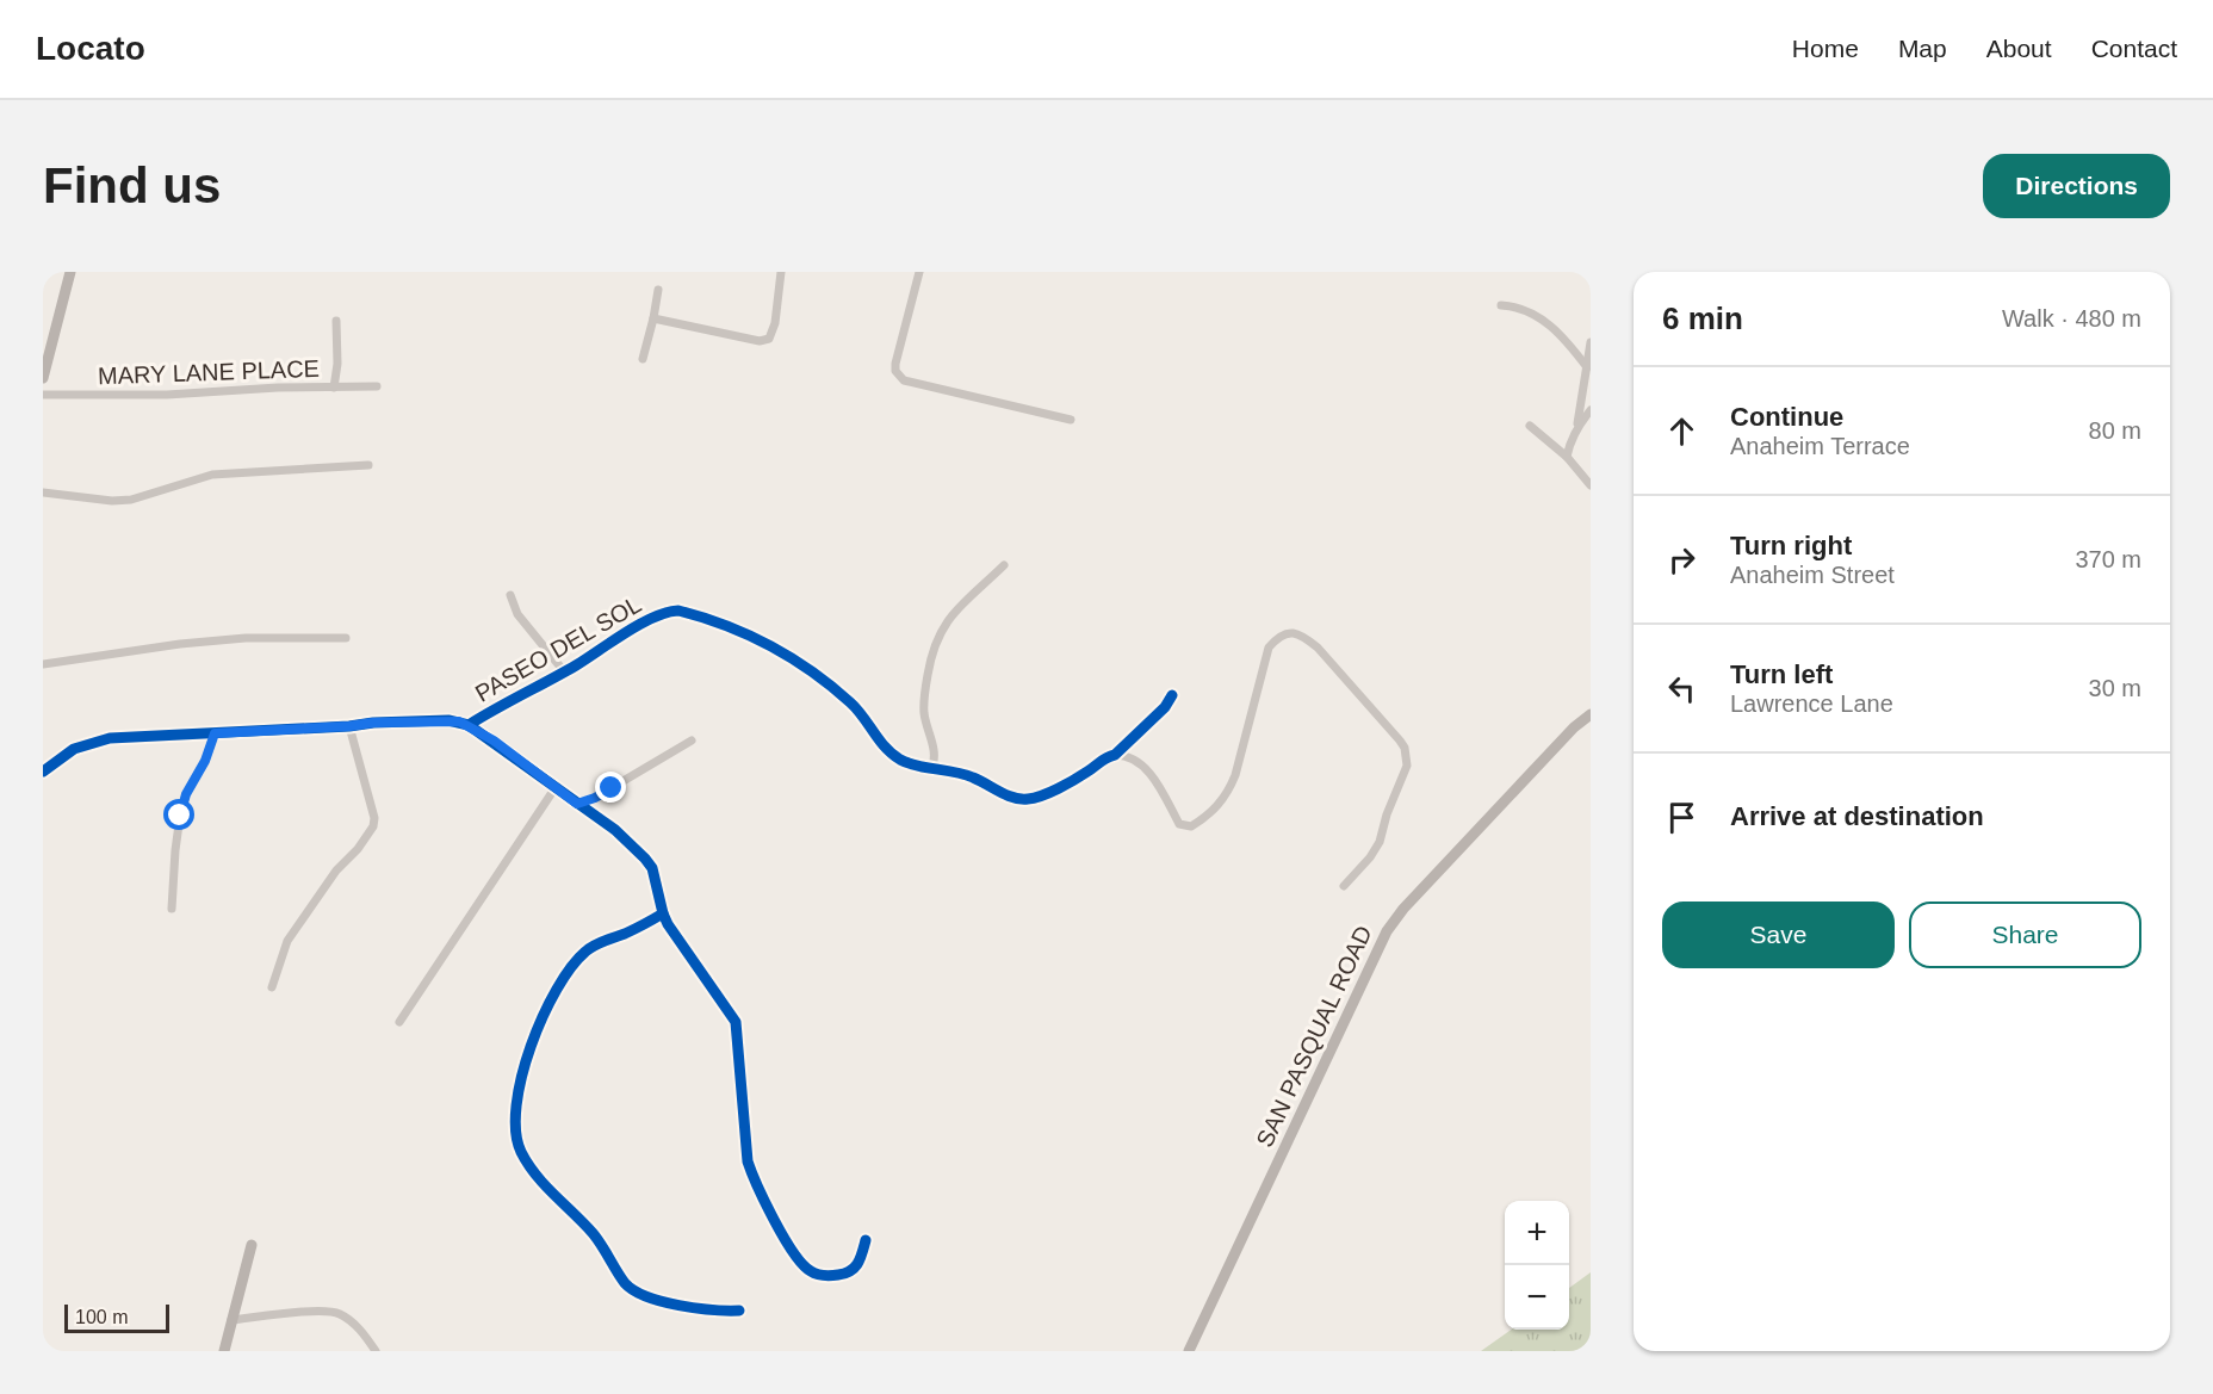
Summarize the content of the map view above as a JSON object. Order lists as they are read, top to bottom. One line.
{"streets":{"main road":["SAN PASQUAL ROAD"],"street":["MARY LANE PLACE","PASEO DEL SOL"]},"scale_bar":"100 m","page":{"header":"Locato","nav":["Home","Map","About","Contact"],"buttons":["Directions",["Save","Share"]],"title":"Find us","heading":["6 min","Walk · 480 m"],"list":[["Continue","Anaheim Terrace","80 m"],["Turn right","Anaheim Street","370 m"],["Turn left","Lawrence Lane","30 m"],"Arrive at destination"],"map_buttons":["+","−"],"scale":"100 m"}}
